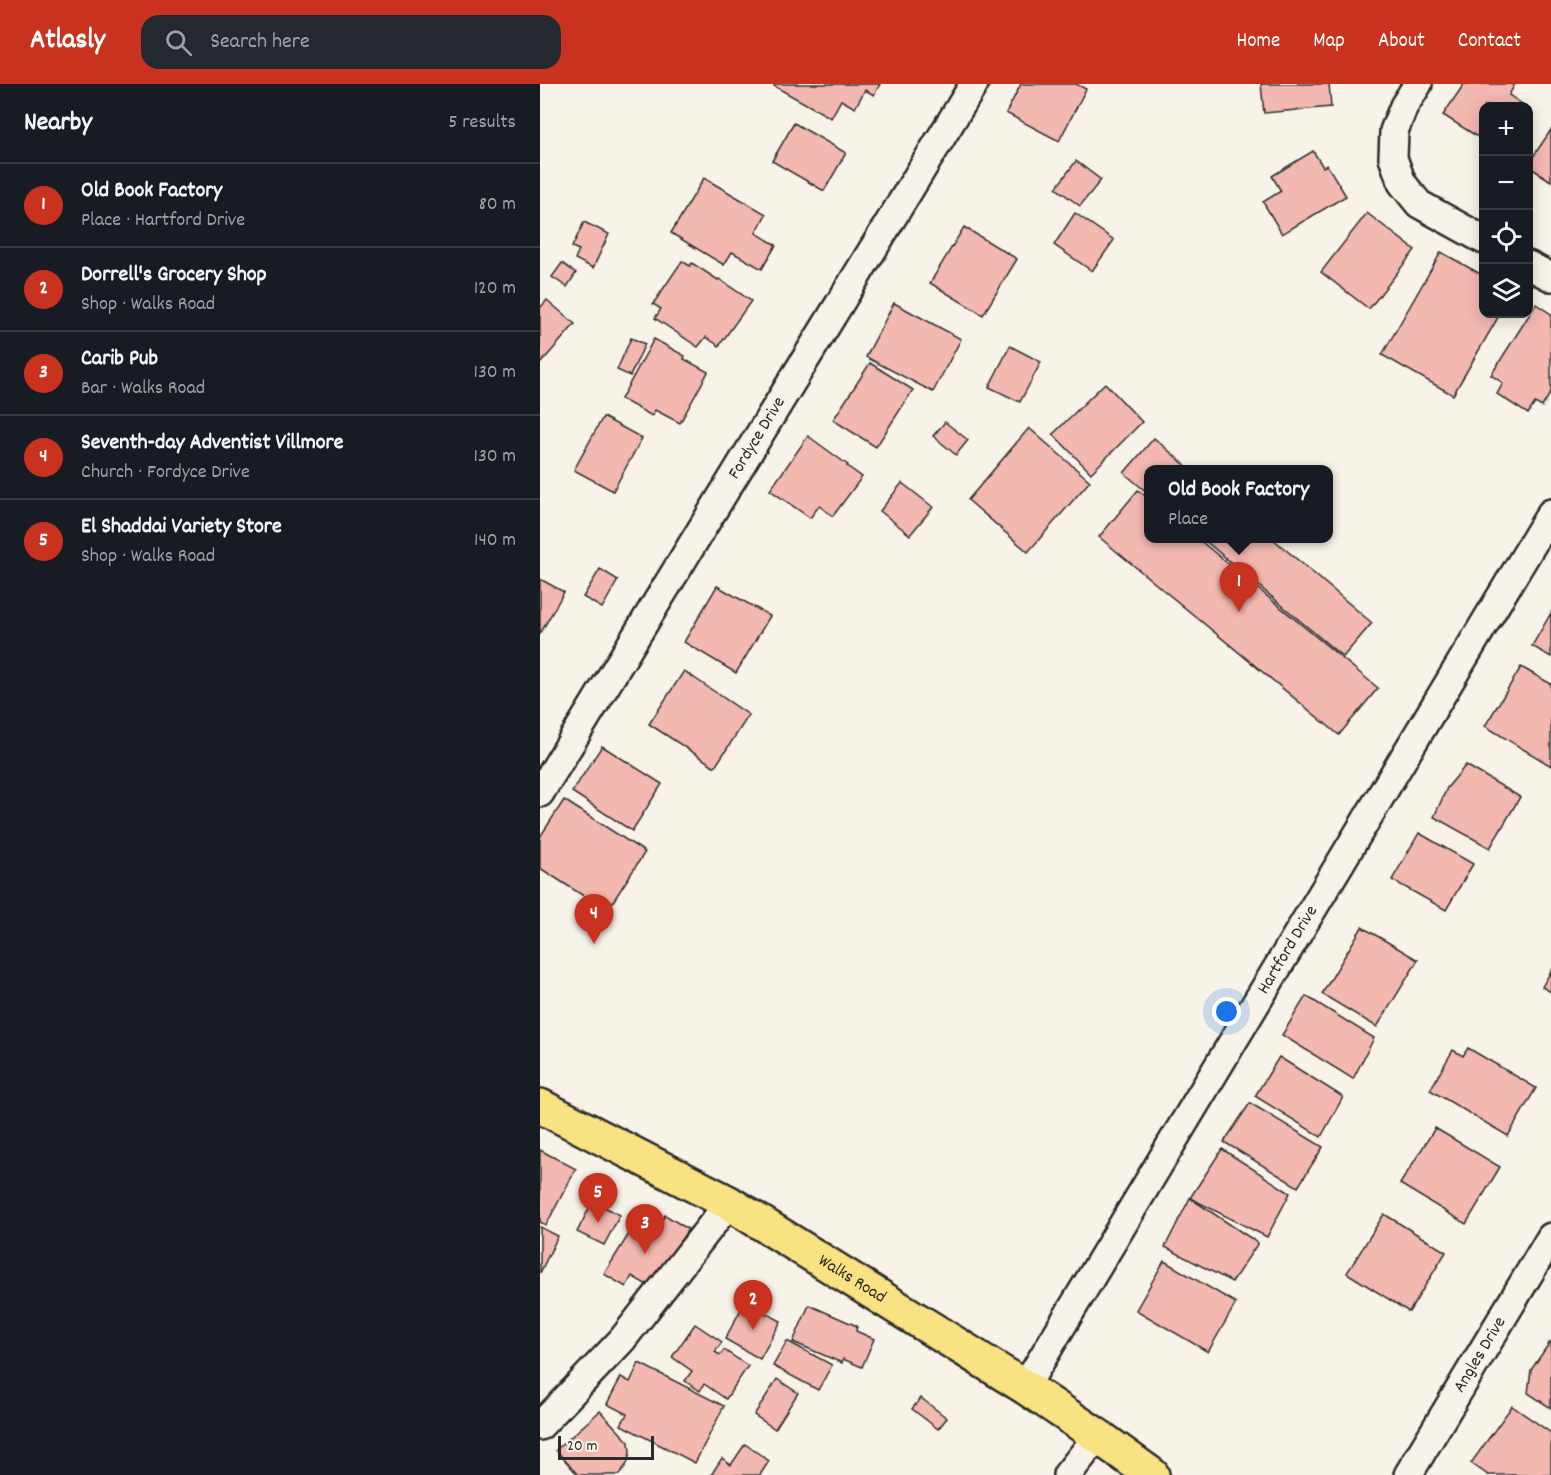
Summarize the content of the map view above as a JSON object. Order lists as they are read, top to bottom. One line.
{"streets":{"main road":["Walks Road"],"street":["Fordyce Drive","Hartford Drive","Angles Drive"]},"crossings":[["Hartford Drive","Walks Road"]],"scale_bar":"20 m","page":{"header":"Atlasly","search":"Search here","nav":["Home","Map","About","Contact"],"heading":["Nearby","5 results"],"map_buttons":["+","−"],"list":[{"mark":"1","name":"Old Book Factory","note":"Place · Hartford Drive","value":"80 m"},{"mark":"2","name":"Dorrell's Grocery Shop","note":"Shop · Walks Road","value":"120 m"},{"mark":"3","name":"Carib Pub","note":"Bar · Walks Road","value":"130 m"},{"mark":"4","name":"Seventh-day Adventist Villmore","note":"Church · Fordyce Drive","value":"130 m"},{"mark":"5","name":"El Shaddai Variety Store","note":"Shop · Walks Road","value":"140 m"}],"popup":["Old Book Factory","Place"],"pins":["1","4","5","3","2"],"scale":"20 m"}}
